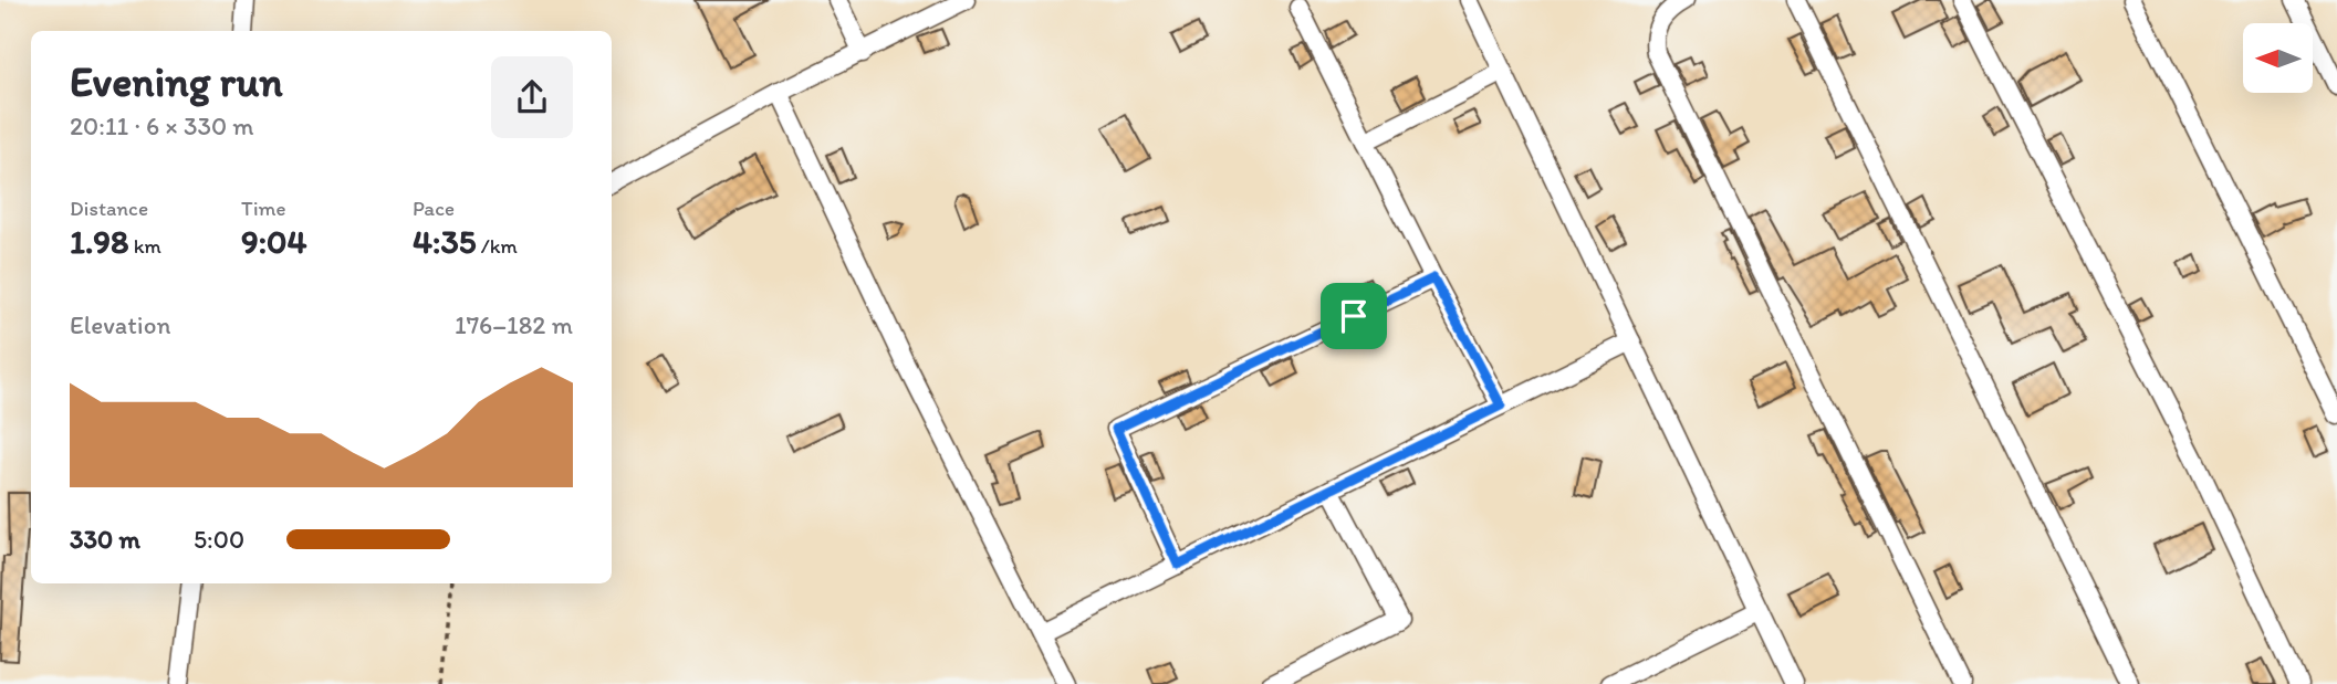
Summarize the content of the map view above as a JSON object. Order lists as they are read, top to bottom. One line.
{"north":"left","page":{"heading":["Evening run","20:11 · 6 × 330 m"],"stats":[["Distance","1.98 km"],["Time","9:04"],["Pace","4:35 /km"]],"chart":["Elevation","176–182 m"],"list":[{"name":"330 m","note":"5:00"}]}}
